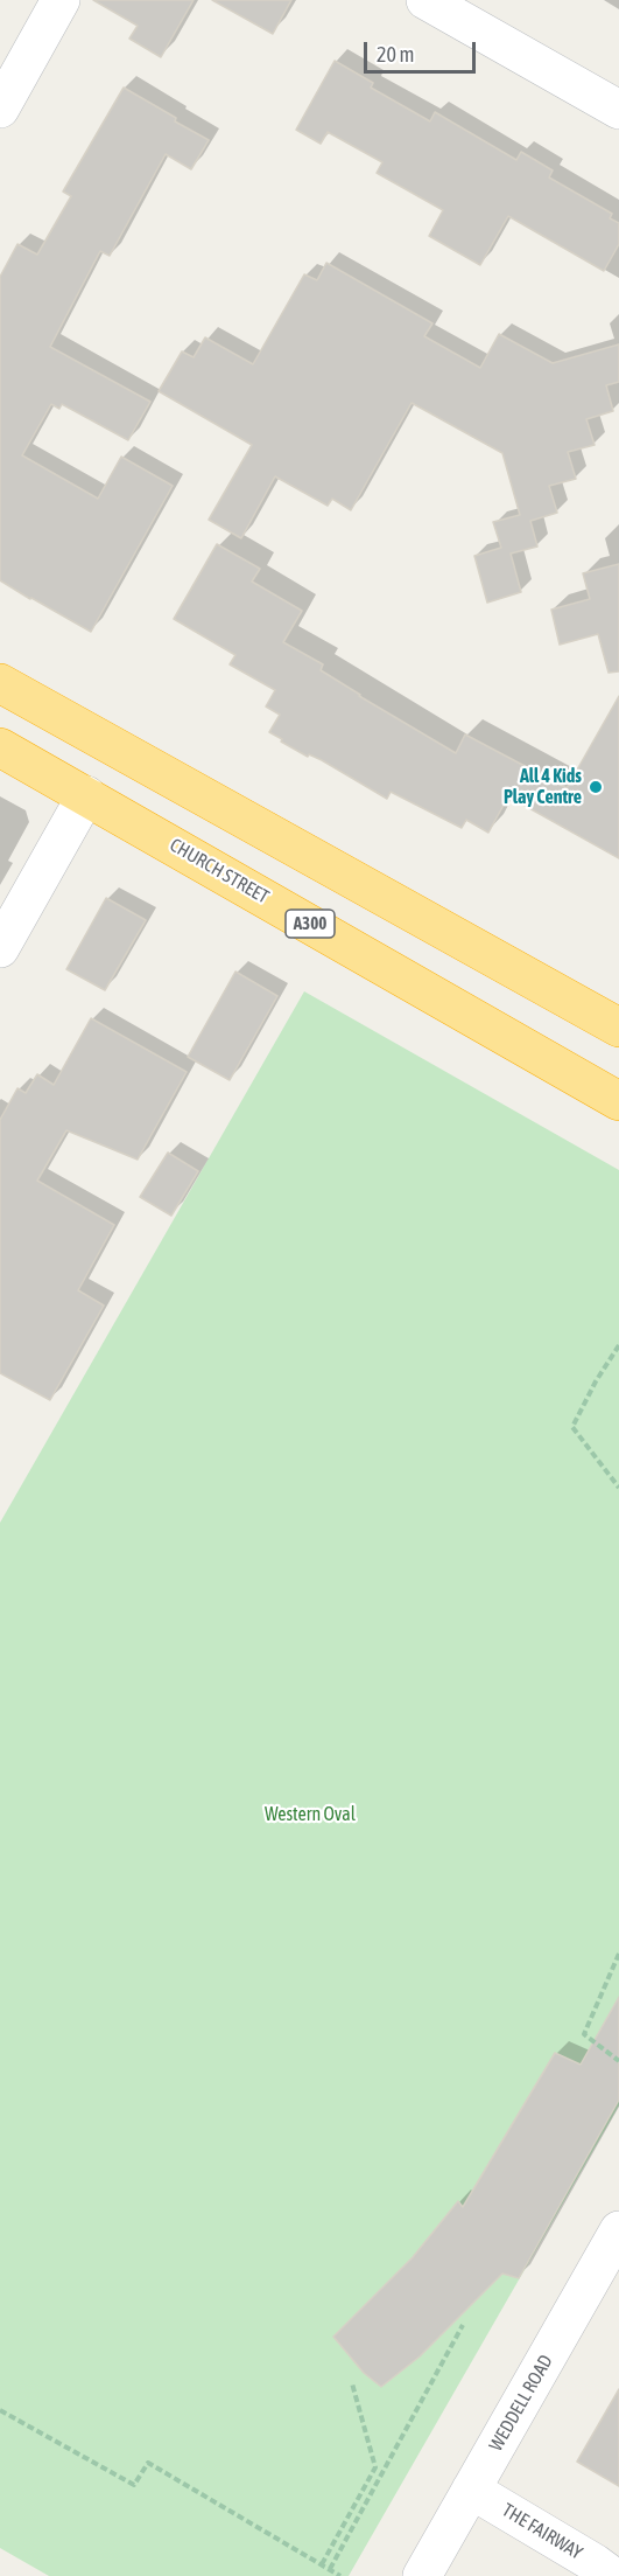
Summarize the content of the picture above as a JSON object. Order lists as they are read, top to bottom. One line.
{"streets":{"highway":["CHURCH STREET","A300"],"street":["WEDDELL ROAD","THE FAIRWAY"]},"crossings":[["WEDDELL ROAD","THE FAIRWAY"]],"parks":["Western Oval"],"places":["All 4 Kids Play Centre"],"scale_bar":"20 m"}
